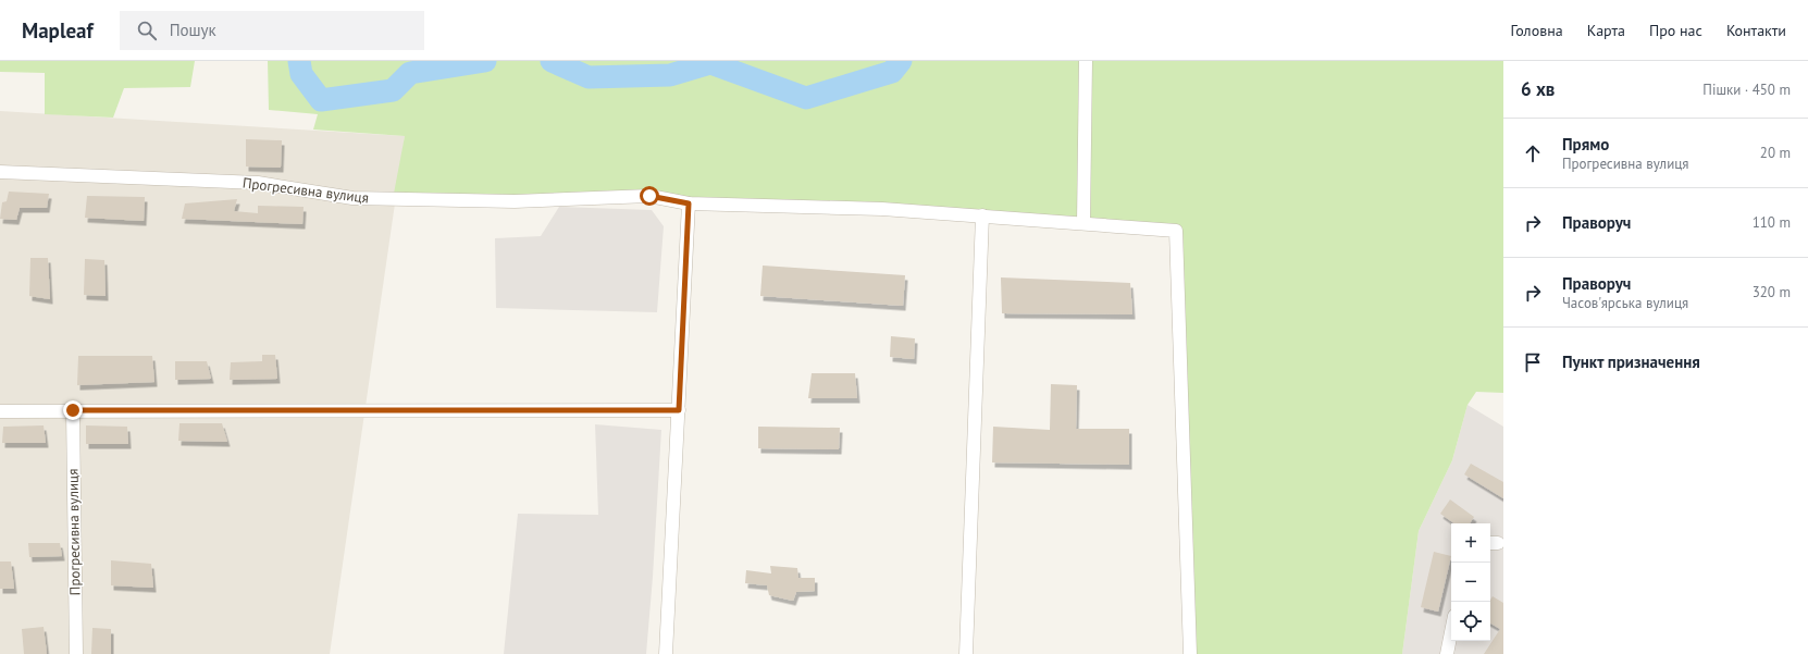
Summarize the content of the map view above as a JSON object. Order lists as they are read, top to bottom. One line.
{"streets":{"street":["Прогресивна вулиця"]},"page":{"header":"Mapleaf","search":"Пошук","nav":["Головна","Карта","Про нас","Контакти"],"heading":["6 хв","Пішки · 450 m"],"list":[["Прямо","Прогресивна вулиця","20 m"],["Праворуч","110 m"],["Праворуч","Часов'ярська вулиця","320 m"],"Пункт призначення"],"map_buttons":["+","−"]}}
